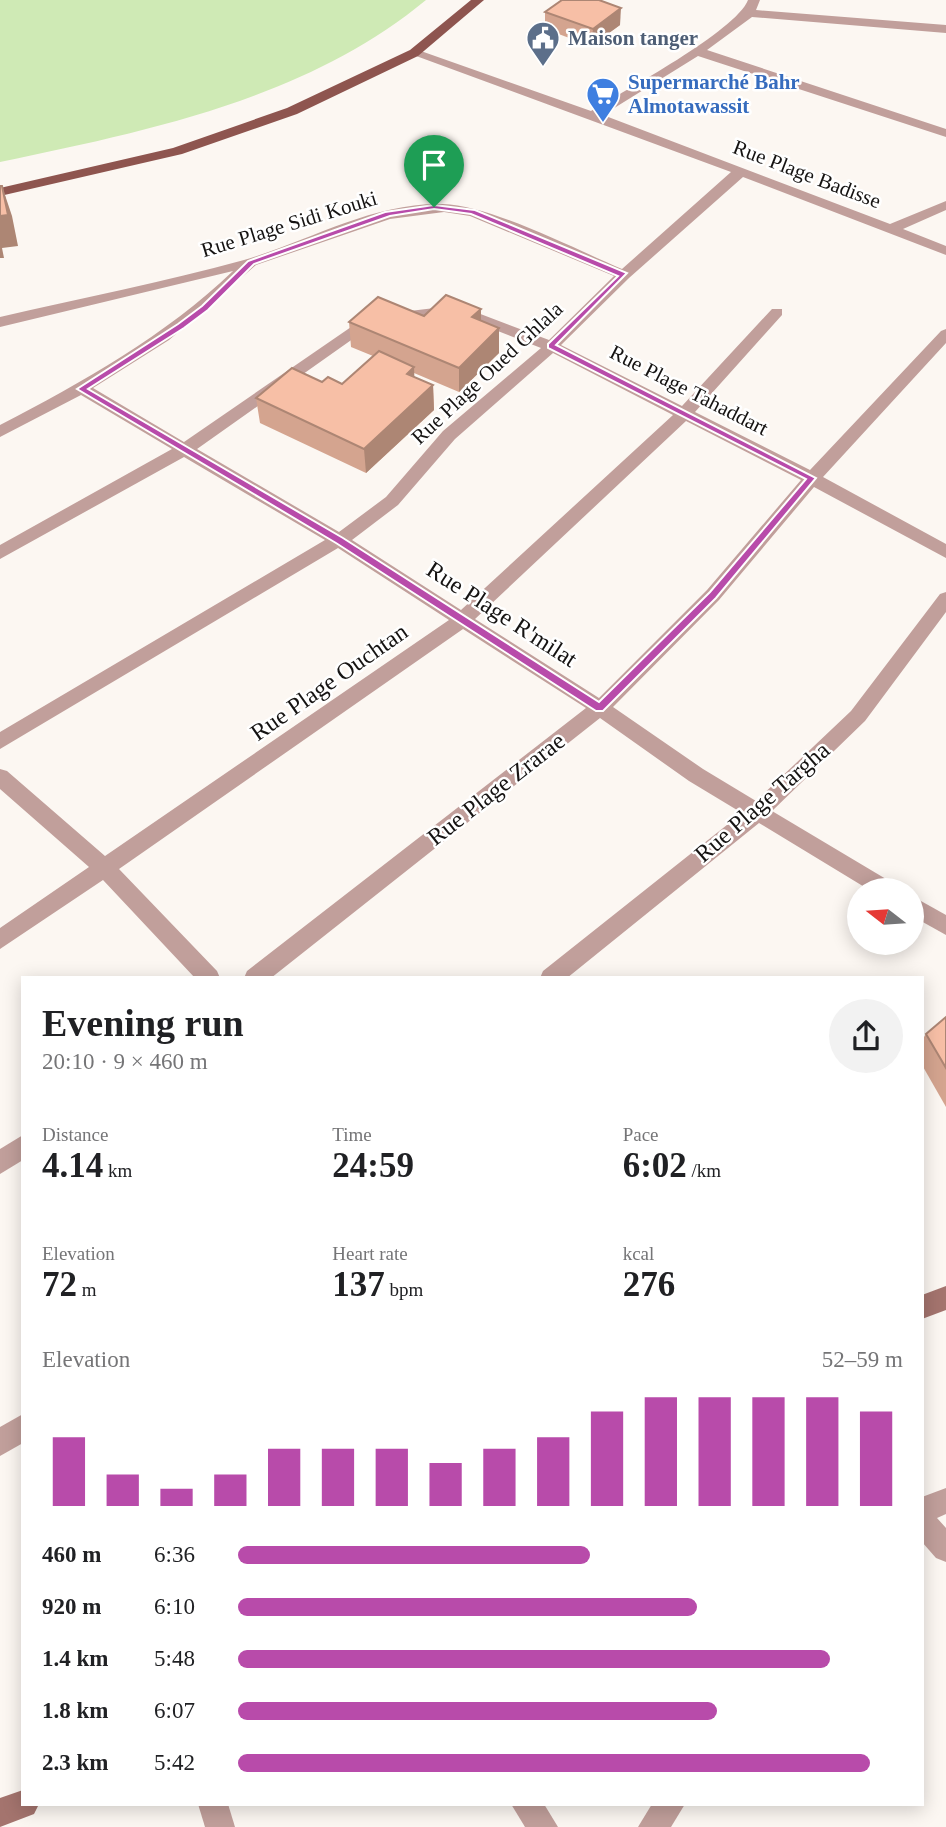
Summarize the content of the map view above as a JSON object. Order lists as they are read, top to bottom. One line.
{"streets":{"street":["Rue Plage Badisse","Rue Plage Sidi Kouki","Rue Plage Oued Ghlala","Rue Plage Tahaddart","Rue Plage R'milat","Rue Plage Ouchtan","Rue Plage Zrarae","Rue Plage Targha"]},"crossings":[["Rue Plage Badisse","Rue Plage Oued Ghlala"],["Rue Plage Sidi Kouki","Rue Plage Oued Ghlala"],["Rue Plage Oued Ghlala","Rue Plage Tahaddart"],["Rue Plage Oued Ghlala","Rue Plage R'milat"],["Rue Plage Tahaddart","Rue Plage R'milat"],["Rue Plage Tahaddart","Rue Plage Ouchtan"],["Rue Plage Tahaddart","Rue Plage Zrarae"],["Rue Plage R'milat","Rue Plage Ouchtan"],["Rue Plage R'milat","Rue Plage Zrarae"],["Rue Plage R'milat","Rue Plage Targha"]],"places":{"public building":["Maison tanger"],"supermarket":["Supermarché Bahr Almotawassit"]},"north":"left","page":{"heading":["Evening run","20:10 · 9 × 460 m"],"stats":[["Distance","4.14 km"],["Time","24:59"],["Pace","6:02 /km"],["Elevation","72 m"],["Heart rate","137 bpm"],["kcal","276"]],"chart":["Elevation","52–59 m"],"list":[{"name":"460 m","note":"6:36"},{"name":"920 m","note":"6:10"},{"name":"1.4 km","note":"5:48"},{"name":"1.8 km","note":"6:07"},{"name":"2.3 km","note":"5:42"}]}}
